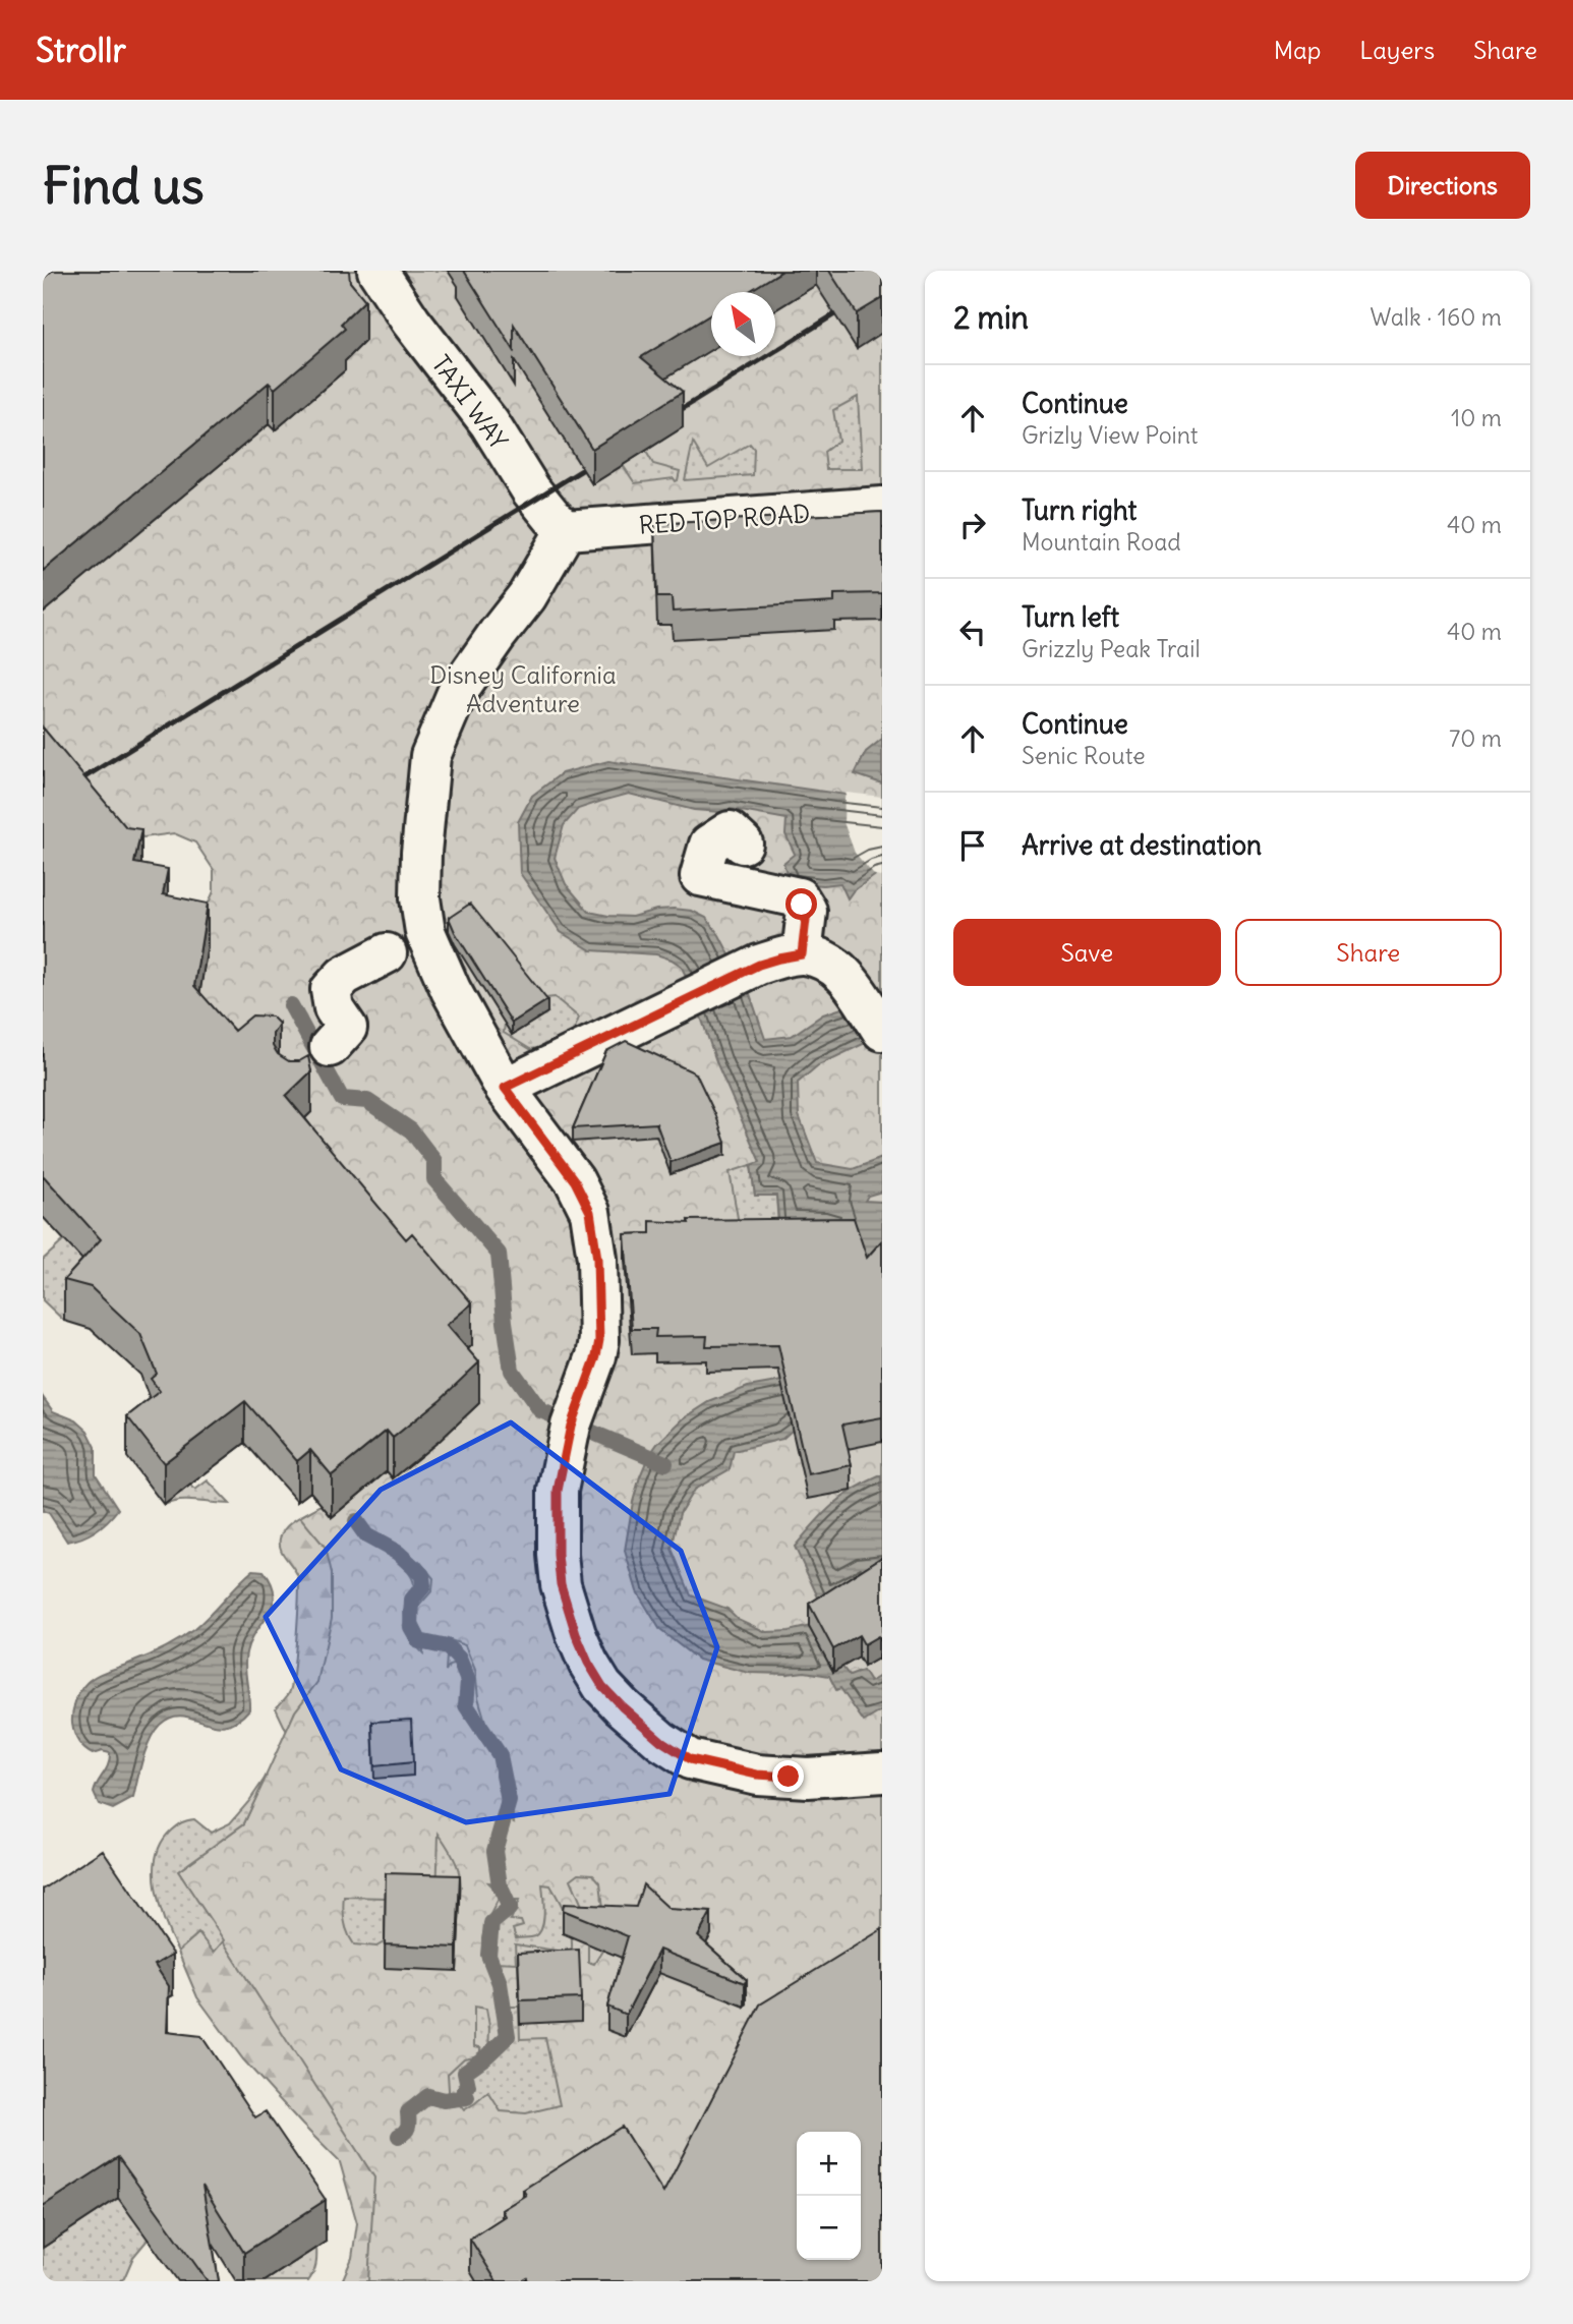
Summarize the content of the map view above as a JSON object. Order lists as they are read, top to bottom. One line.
{"streets":{"street":["TAXI WAY","RED TOP ROAD"]},"crossings":[["TAXI WAY","RED TOP ROAD"]],"parks":["Disney California Adventure"],"north":"top left","page":{"header":"Strollr","nav":["Map","Layers","Share"],"buttons":["Directions",["Save","Share"]],"title":"Find us","heading":["2 min","Walk · 160 m"],"list":[["Continue","Grizly View Point","10 m"],["Turn right","Mountain Road","40 m"],["Turn left","Grizzly Peak Trail","40 m"],["Continue","Senic Route","70 m"],"Arrive at destination"],"map_buttons":["+","−"]}}
